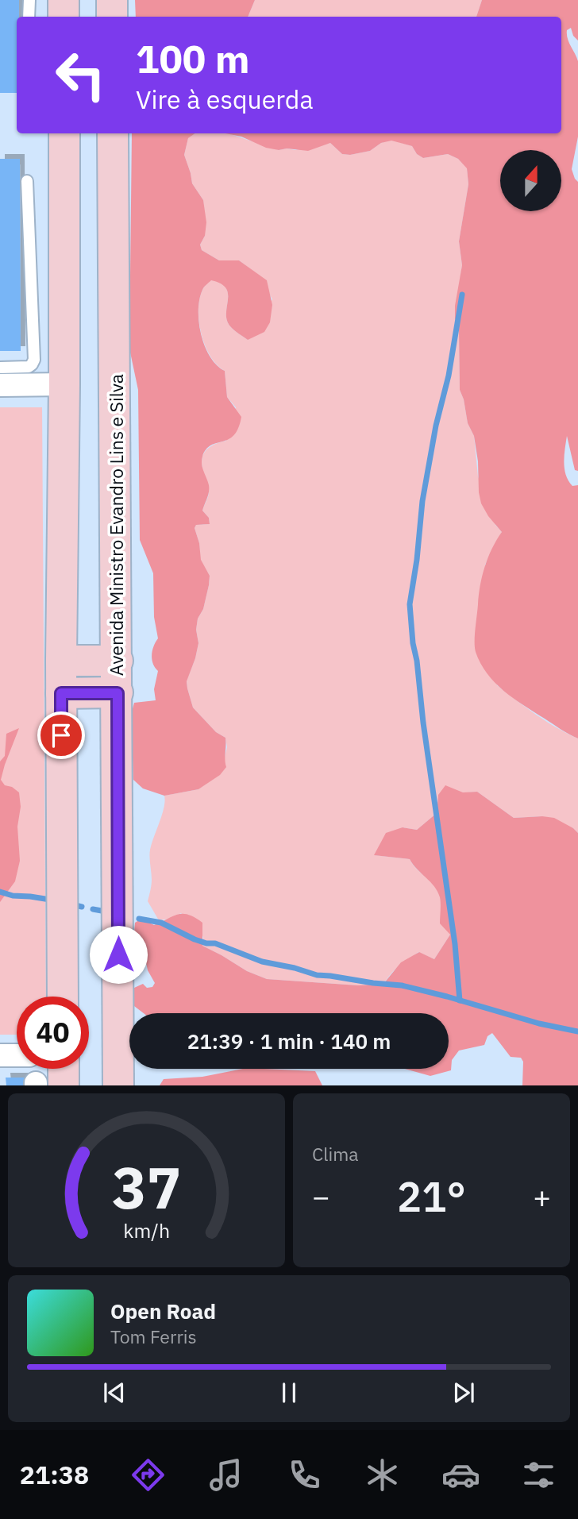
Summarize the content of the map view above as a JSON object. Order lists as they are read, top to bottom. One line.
{"streets":{"street":["Avenida Ministro Evandro Lins e Silva"]},"north":"top","page":{"turn":["100 m","Vire à esquerda"],"limit":"40","trip":"21:39 · 1 min · 140 m","tile":"Clima","heat":["−","21°","+"],"song":["Open Road","Tom Ferris"],"tabs":"21:38","gauge":["37","km/h"]}}
